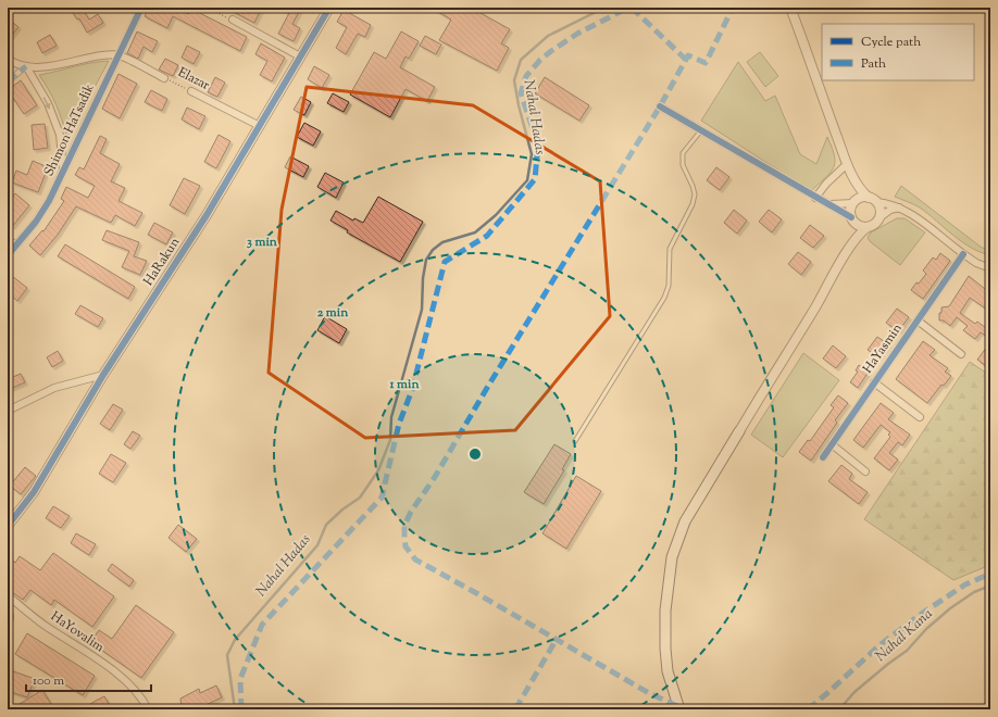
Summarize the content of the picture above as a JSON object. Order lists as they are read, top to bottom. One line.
{"streets":{"street":["Elazar","Shimon HaTsadik","HaRakun","HaYasmin","HaYovalim"]},"crossings":[["Elazar","Shimon HaTsadik"],["Elazar","HaRakun"]],"water":["Nahal Hadas","Nahal Kana"],"legend":["Cycle path","Path"],"scale_bar":"100 m","rings":["3 min","2 min","1 min"]}
